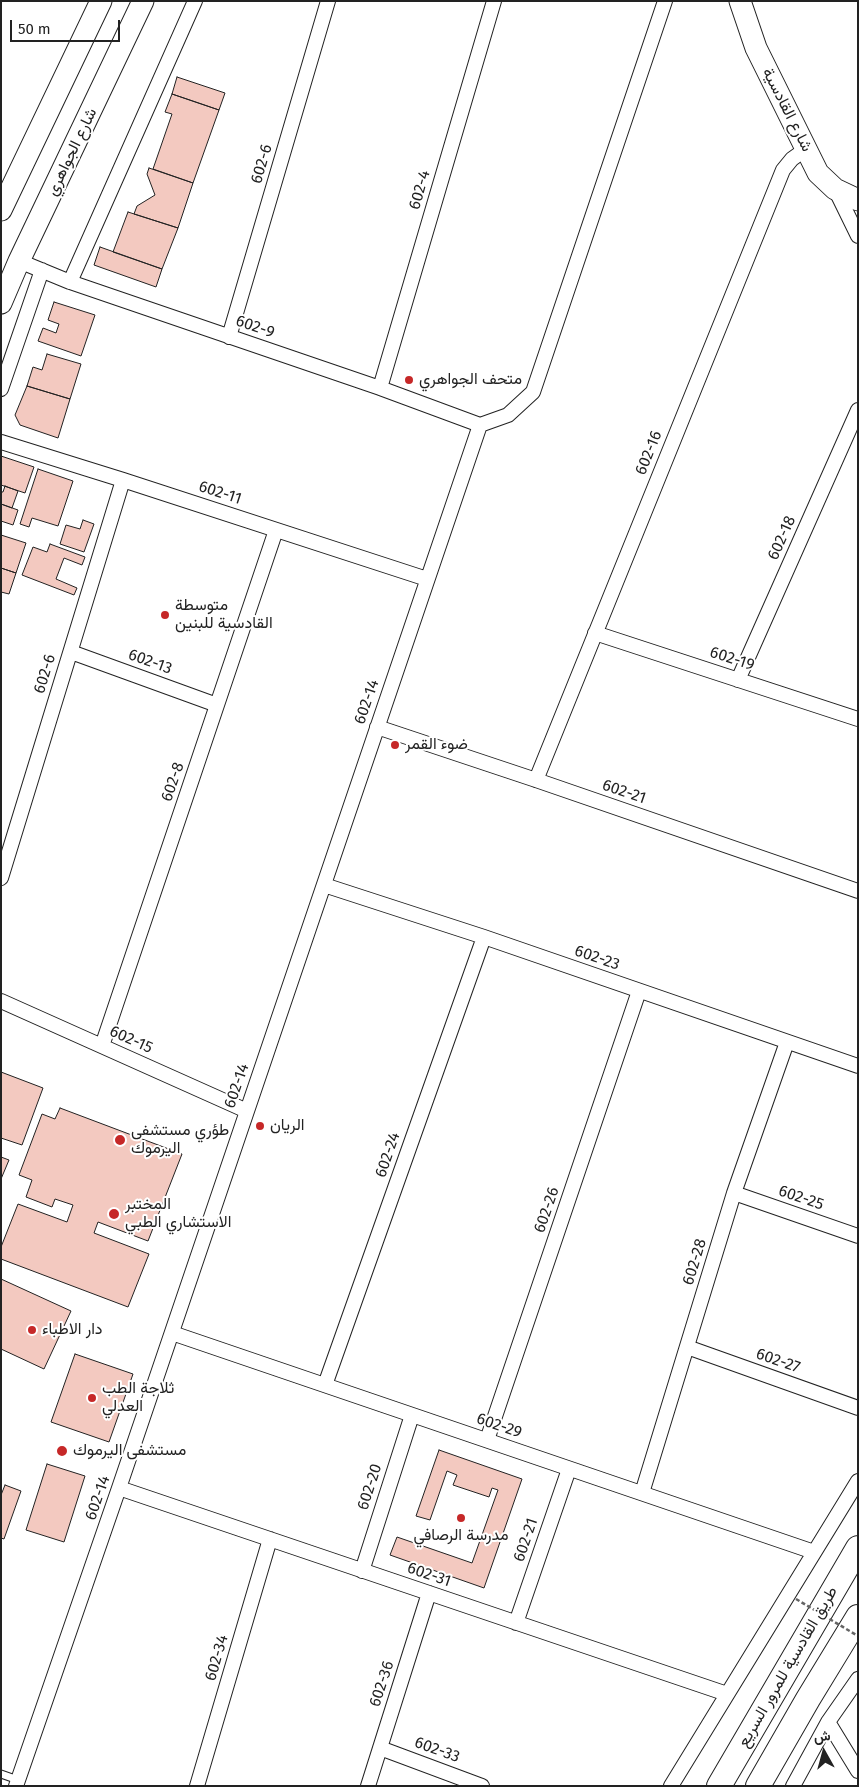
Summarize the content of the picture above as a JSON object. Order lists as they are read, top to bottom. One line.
{"streets":{"highway":["طريق القادسية للمرور السريع"],"main road":["شارع القادسية","شارع الجواهري"],"street":["602-6","602-4","602-9","602-16","602-11","602-18","602-19","602-13","602-14","602-8","602-21","602-23","602-15","602-24","602-25","602-26","602-28","602-27","602-29","602-20","602-31","602-34","602-36","602-33"]},"crossings":[["شارع القادسية","602-16"],["شارع الجواهري","602-9"],["602-6","602-9"],["602-6","602-11"],["602-6","602-13"],["602-4","602-9"],["602-9","602-14"],["602-16","602-19"],["602-16","602-21"],["602-11","602-14"],["602-11","602-8"],["602-18","602-19"],["602-13","602-8"],["602-14","602-21"],["602-14","602-23"],["602-14","602-15"],["602-14","602-29"],["602-14","602-31"],["602-8","602-15"],["602-21","602-29"],["602-21","602-31"],["602-23","602-24"],["602-23","602-26"],["602-23","602-28"],["602-24","602-29"],["602-25","602-28"],["602-26","602-29"],["602-28","602-27"],["602-28","602-29"],["602-29","602-20"],["602-20","602-31"],["602-31","602-34"],["602-31","602-36"],["602-36","602-33"]],"places":["متحف الجواهري","متوسطة القادسية للبنين","ضوء القمر","الريان","طؤري مستشفى اليرموك","المختبر الاستشاري الطبي","دار الاطباء","ثلاجة الطب العدلي","مستشفى اليرموك","مدرسة الرصافي"],"scale_bar":"50 m","north":"top"}
